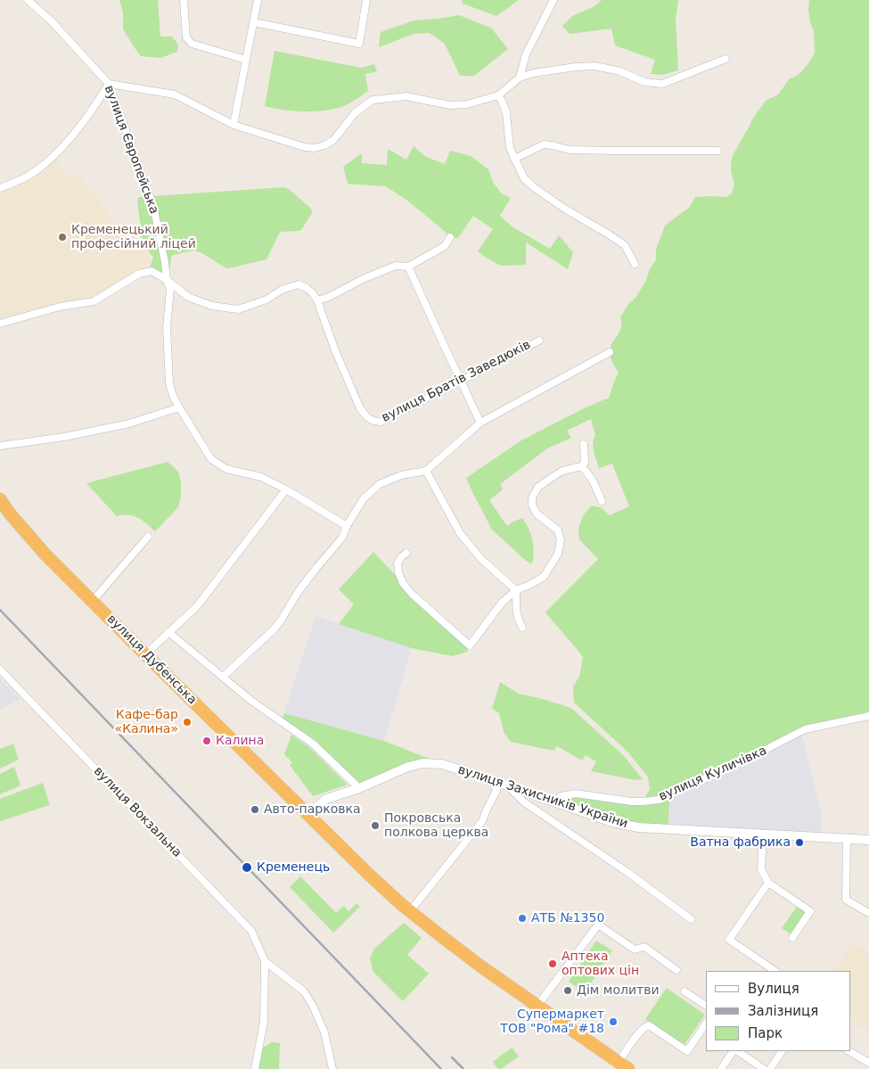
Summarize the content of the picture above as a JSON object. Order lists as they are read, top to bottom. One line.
{"streets":{"highway":["вулиця Дубенська"],"street":["вулиця Європейська","вулиця Братів Заведюків","вулиця Куличівка","вулиця Захисників України","вулиця Вокзальна"]},"crossings":[["вулиця Дубенська","вулиця Захисників України"],["вулиця Куличівка","вулиця Захисників України"]],"places":["Кременецький професійний ліцей","Кафе-бар «Калина»","Калина","Авто-парковка","Покровська полкова церква","Ватна фабрика","Кременець","АТБ №1350","Аптека оптових цін","Дім молитви","Супермаркет ТОВ \"Рома\" #18"],"legend":["Вулиця","Залізниця","Парк"]}
